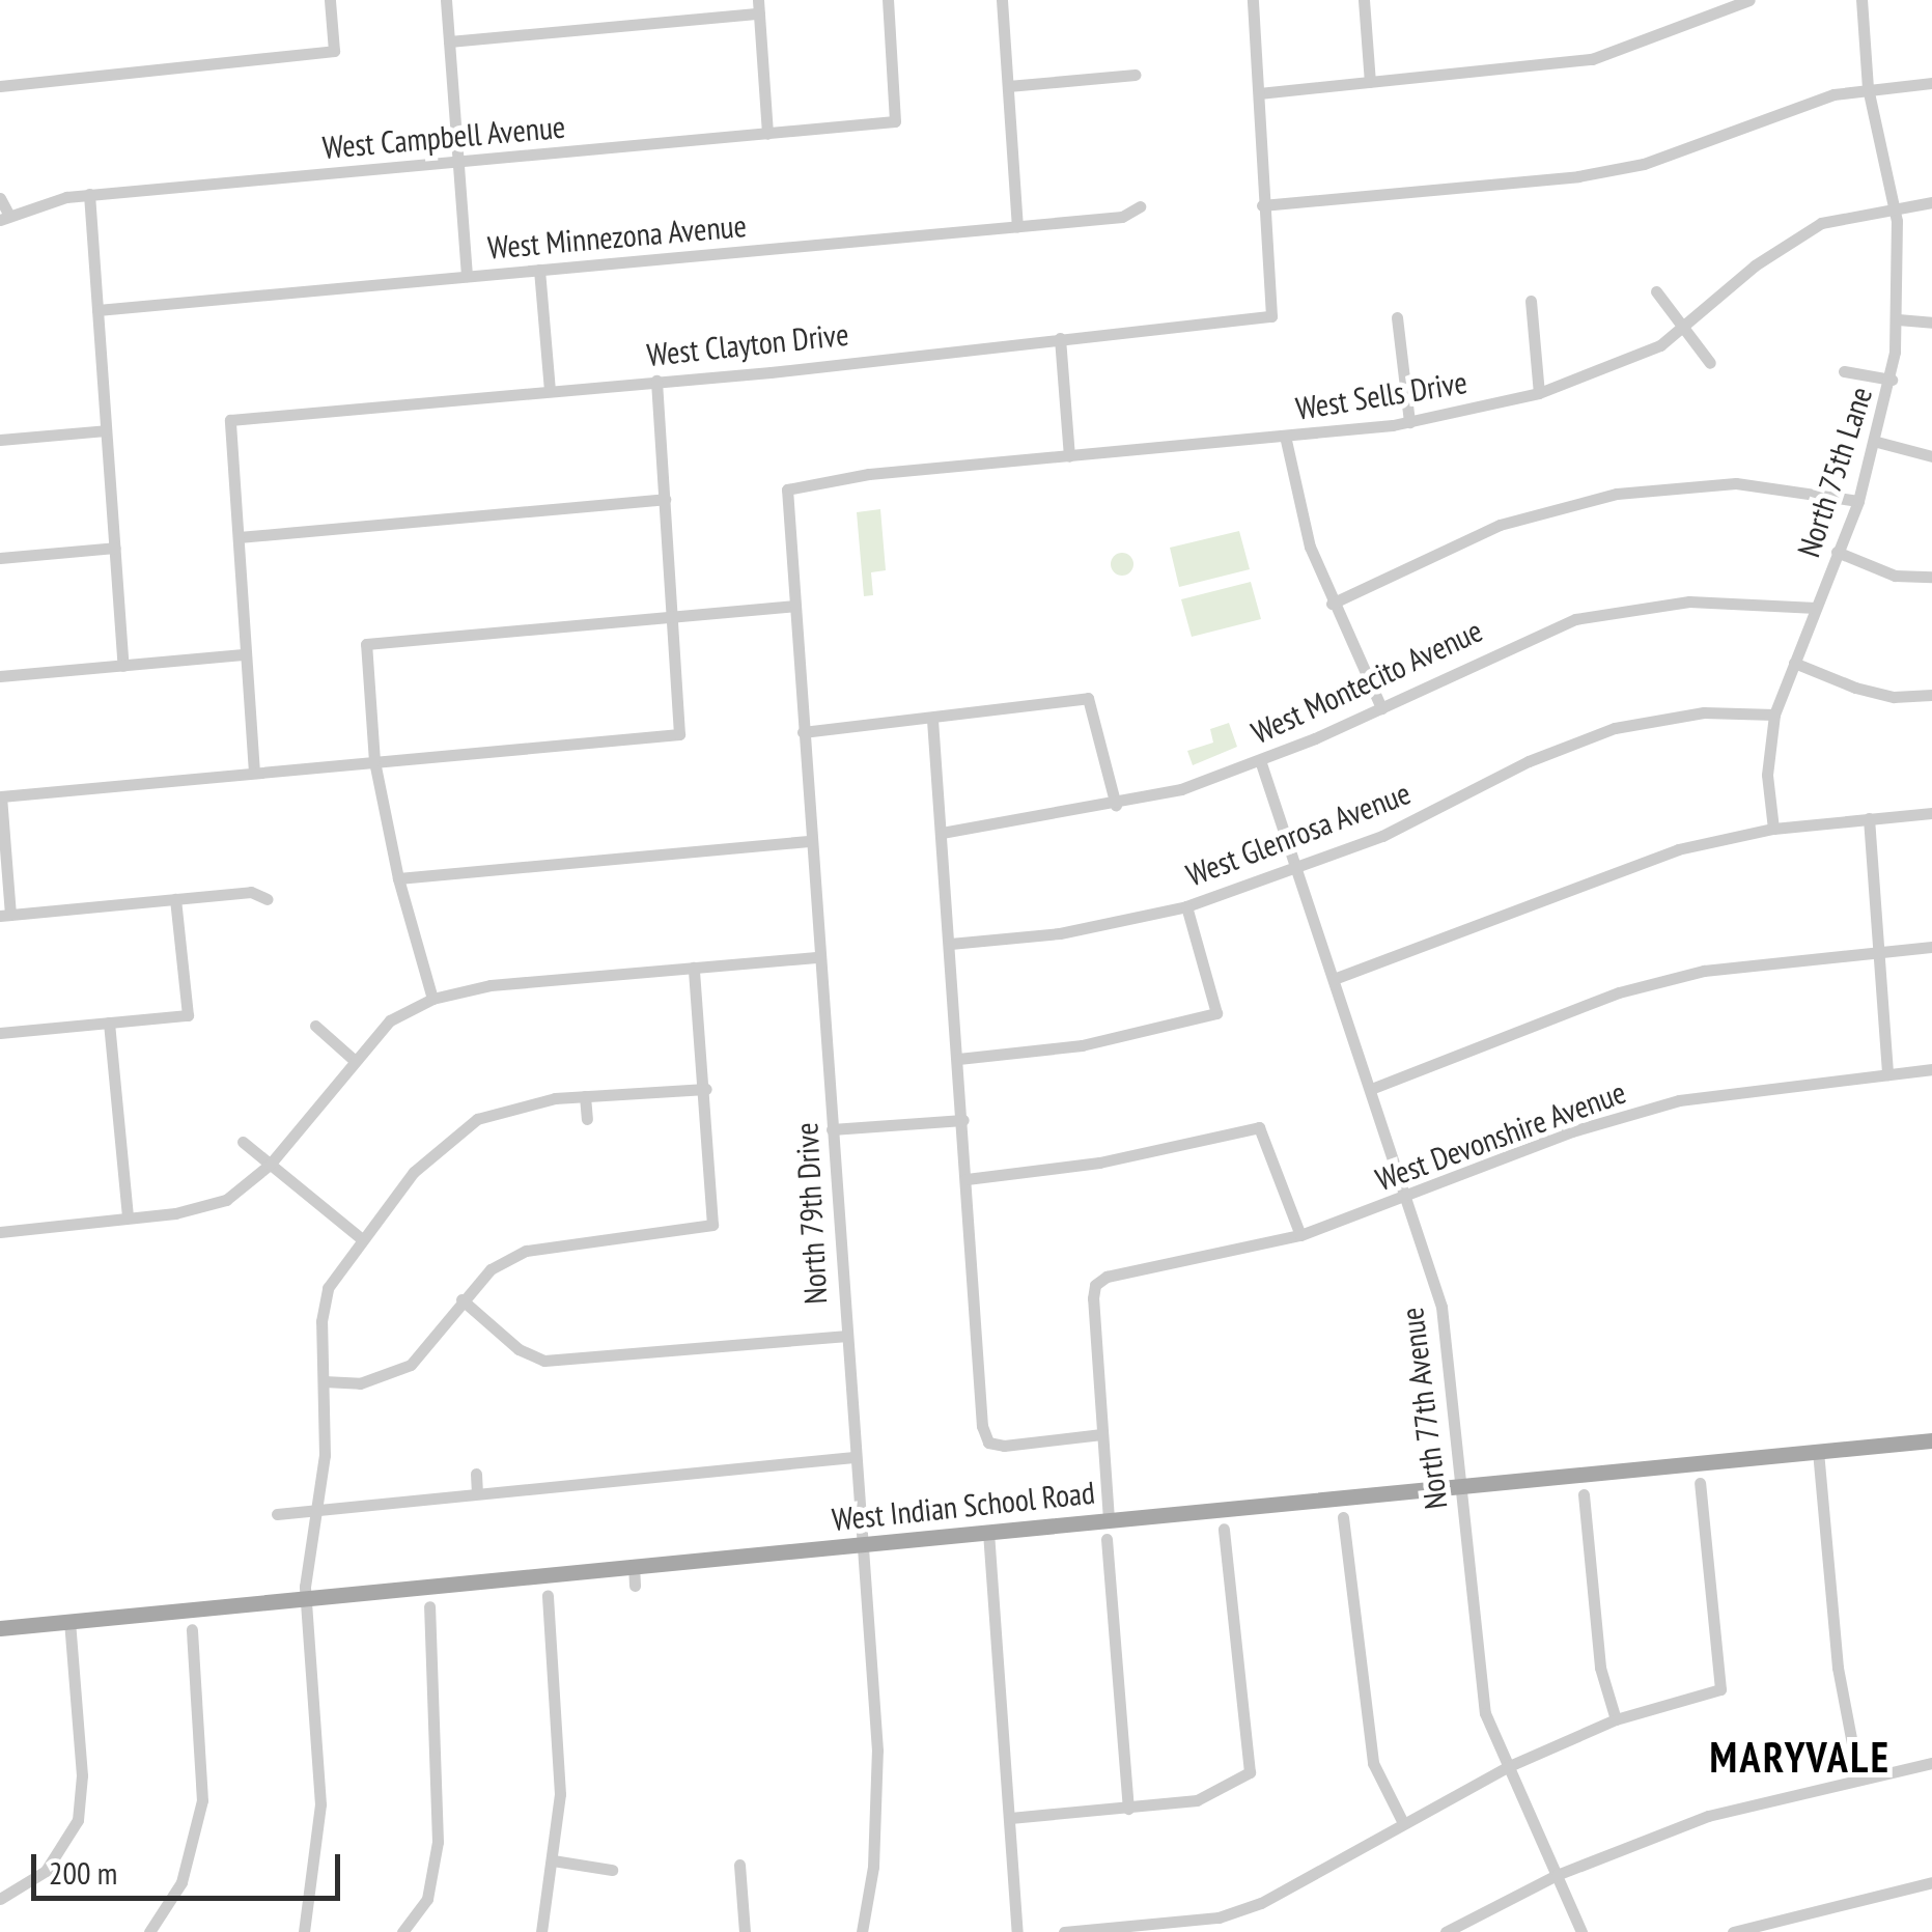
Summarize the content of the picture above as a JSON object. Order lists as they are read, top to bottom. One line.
{"streets":{"main road":["West Indian School Road"],"street":["West Campbell Avenue","West Minnezona Avenue","West Clayton Drive","West Sells Drive","North 75th Lane","West Montecito Avenue","West Glenrosa Avenue","West Devonshire Avenue","North 79th Drive","North 77th Avenue"]},"crossings":[["West Sells Drive","North 75th Lane"],["West Sells Drive","North 79th Drive"],["North 75th Lane","West Montecito Avenue"],["North 75th Lane","West Glenrosa Avenue"],["West Montecito Avenue","North 77th Avenue"],["West Glenrosa Avenue","North 77th Avenue"],["West Devonshire Avenue","North 77th Avenue"],["North 79th Drive","West Indian School Road"],["North 77th Avenue","West Indian School Road"]],"districts":["MARYVALE"],"scale_bar":"200 m"}
